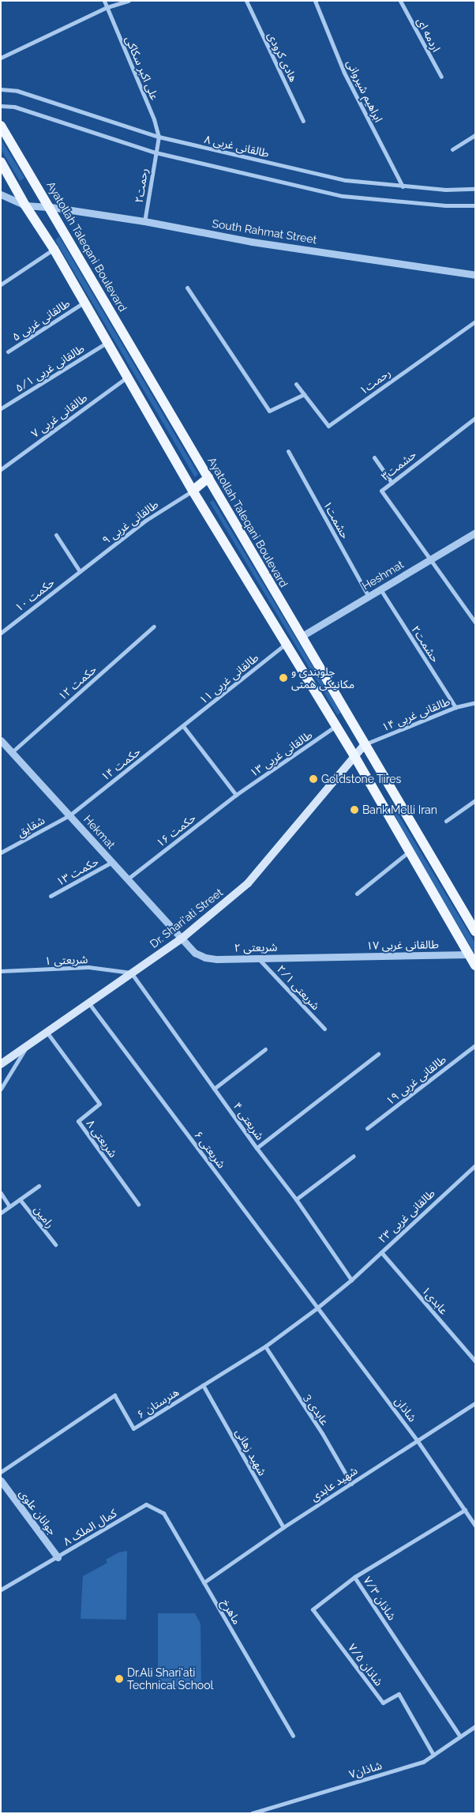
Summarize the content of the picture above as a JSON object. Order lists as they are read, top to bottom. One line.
{"streets":{"main road":["Ayatollah Taleqani Boulevard","Dr. Shari'ati Street"],"street":["اردمه ای","هادی کرودی","علی اکبر سکاکی","ابراهیم شیروانی","طالقانی غربی ۸","رحمت۲","South Rahmat Street","طالقانی غربی ۵","طالقانی غربی ۵/۱","رحمت۱","طالقانی غربی ۷","حشمت۳","حشمت۱","طالقانی غربی ۹","Heshmat","حکمت ۱۰","حشمت۲","طالقانی غربی ۱۱","حکمت ۱۲","طالقانی غربی ۱۴","طالقانی غربی ۱۳","حکمت ۱۴","شقایق","حکمت ۱۶","Hekmat","حکمت ۱۳","طالقانی غربی ۱۷","شریعتی ۲","شریعتی ۱","شریعتی ۲/۱","طالقانی غربی ۱۹","شریعتی ۴","شریعتی ۸","شریعتی ۶","طالقانی غربی ۲۳","رامین","عابدی۱","هنرستان ۶","عابدی 3","شاذان","شهید زهانی","شهید عابدی","جوانان علوی","کمال الملک ۸","شاذان ۷/۳","ماهرخ","شاذان ۷/۵","شاذان۷"]},"crossings":[["علی اکبر سکاکی","طالقانی غربی ۸"],["علی اکبر سکاکی","رحمت۲"],["ابراهیم شیروانی","طالقانی غربی ۸"],["طالقانی غربی ۸","رحمت۲"],["رحمت۲","South Rahmat Street"],["South Rahmat Street","Ayatollah Taleqani Boulevard"],["Ayatollah Taleqani Boulevard","Heshmat"],["Ayatollah Taleqani Boulevard","طالقانی غربی ۱۴"],["Ayatollah Taleqani Boulevard","Dr. Shari'ati Street"],["حشمت۳","Heshmat"],["حشمت۱","Heshmat"],["طالقانی غربی ۹","حکمت ۱۰"],["Heshmat","حشمت۲"],["حشمت۲","طالقانی غربی ۱۴"],["طالقانی غربی ۱۱","حکمت ۱۴"],["حکمت ۱۲","Hekmat"],["طالقانی غربی ۱۴","Dr. Shari'ati Street"],["طالقانی غربی ۱۳","حکمت ۱۶"],["حکمت ۱۴","شقایق"],["حکمت ۱۴","Hekmat"],["شقایق","Hekmat"],["حکمت ۱۶","Hekmat"],["Hekmat","حکمت ۱۳"],["Hekmat","Dr. Shari'ati Street"],["Hekmat","شریعتی ۲"],["Dr. Shari'ati Street","شریعتی ۲"],["Dr. Shari'ati Street","شریعتی ۱"],["Dr. Shari'ati Street","شریعتی ۴"],["Dr. Shari'ati Street","شریعتی ۸"],["Dr. Shari'ati Street","شریعتی ۶"],["طالقانی غربی ۱۷","شریعتی ۲"],["شریعتی ۲","شریعتی ۲/۱"],["شریعتی ۱","شریعتی ۴"],["شریعتی ۴","طالقانی غربی ۲۳"],["شریعتی ۶","طالقانی غربی ۲۳"],["شریعتی ۶","هنرستان ۶"],["شریعتی ۶","شاذان"],["طالقانی غربی ۲۳","عابدی۱"],["طالقانی غربی ۲۳","هنرستان ۶"],["طالقانی غربی ۲۳","شاذان"],["هنرستان ۶","عابدی 3"],["هنرستان ۶","شاذان"],["هنرستان ۶","شهید زهانی"],["عابدی 3","شهید عابدی"],["شاذان","شهید عابدی"],["شاذان","شاذان ۷/۳"],["شهید زهانی","شهید عابدی"],["شهید عابدی","ماهرخ"],["جوانان علوی","کمال الملک ۸"],["کمال الملک ۸","ماهرخ"],["شاذان ۷/۳","شاذان ۷/۵"],["شاذان ۷/۳","شاذان۷"],["شاذان ۷/۵","شاذان۷"]],"places":["جلوبندی و مکانیکی همتی","Goldstone Tires","Bank Melli Iran","Dr.Ali Shari'ati Technical School"]}
